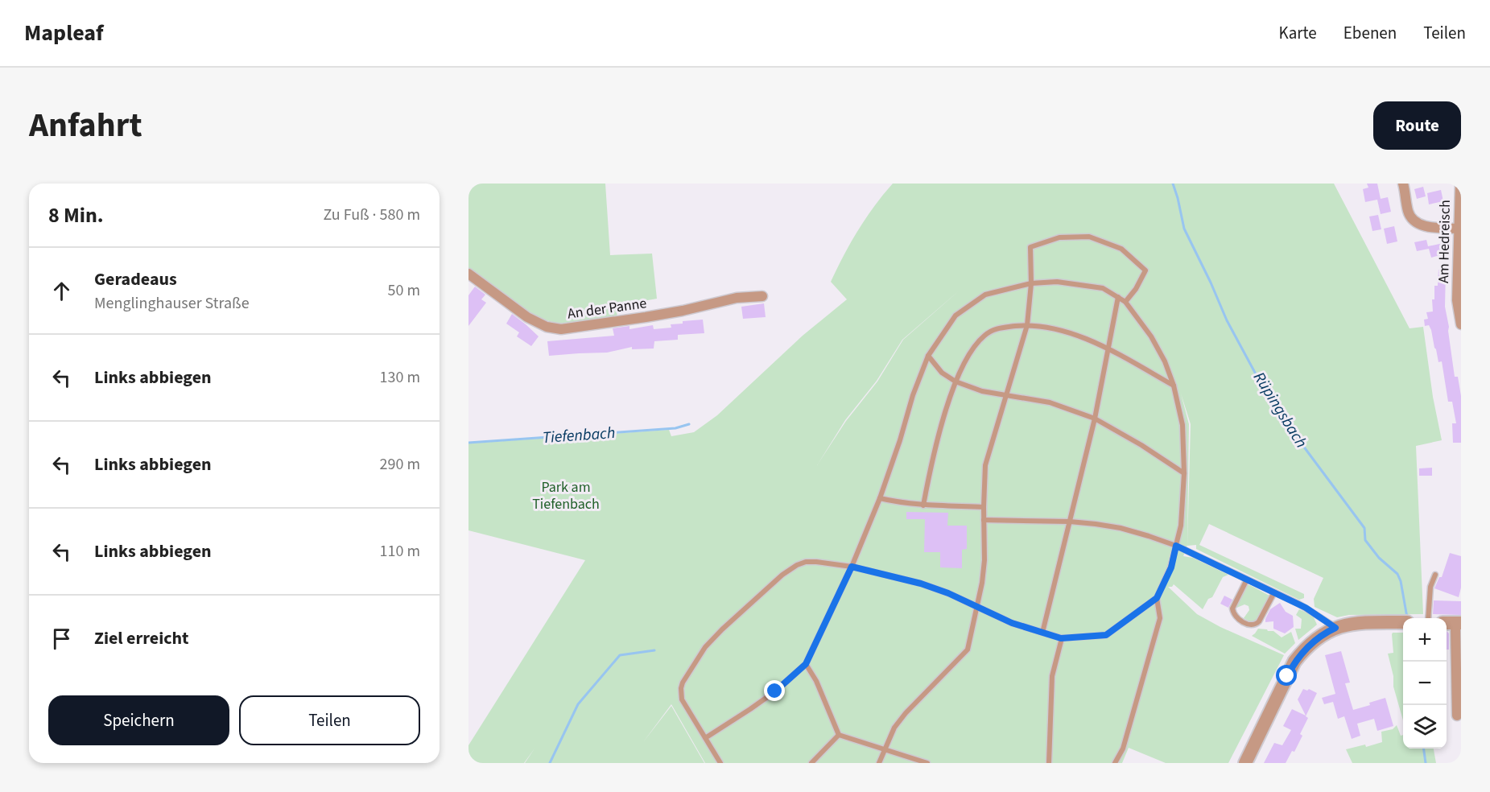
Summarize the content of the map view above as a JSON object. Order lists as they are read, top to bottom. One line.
{"streets":{"street":["Am Hedreisch","An der Panne"]},"water":["Rüpingsbach","Tiefenbach"],"parks":["Park am Tiefenbach"],"page":{"header":"Mapleaf","nav":["Karte","Ebenen","Teilen"],"title":"Anfahrt","buttons":["Route",["Speichern","Teilen"]],"heading":["8 Min.","Zu Fuß · 580 m"],"list":[["Geradeaus","Menglinghauser Straße","50 m"],["Links abbiegen","130 m"],["Links abbiegen","290 m"],["Links abbiegen","110 m"],"Ziel erreicht"],"map_buttons":["+","−"]}}
